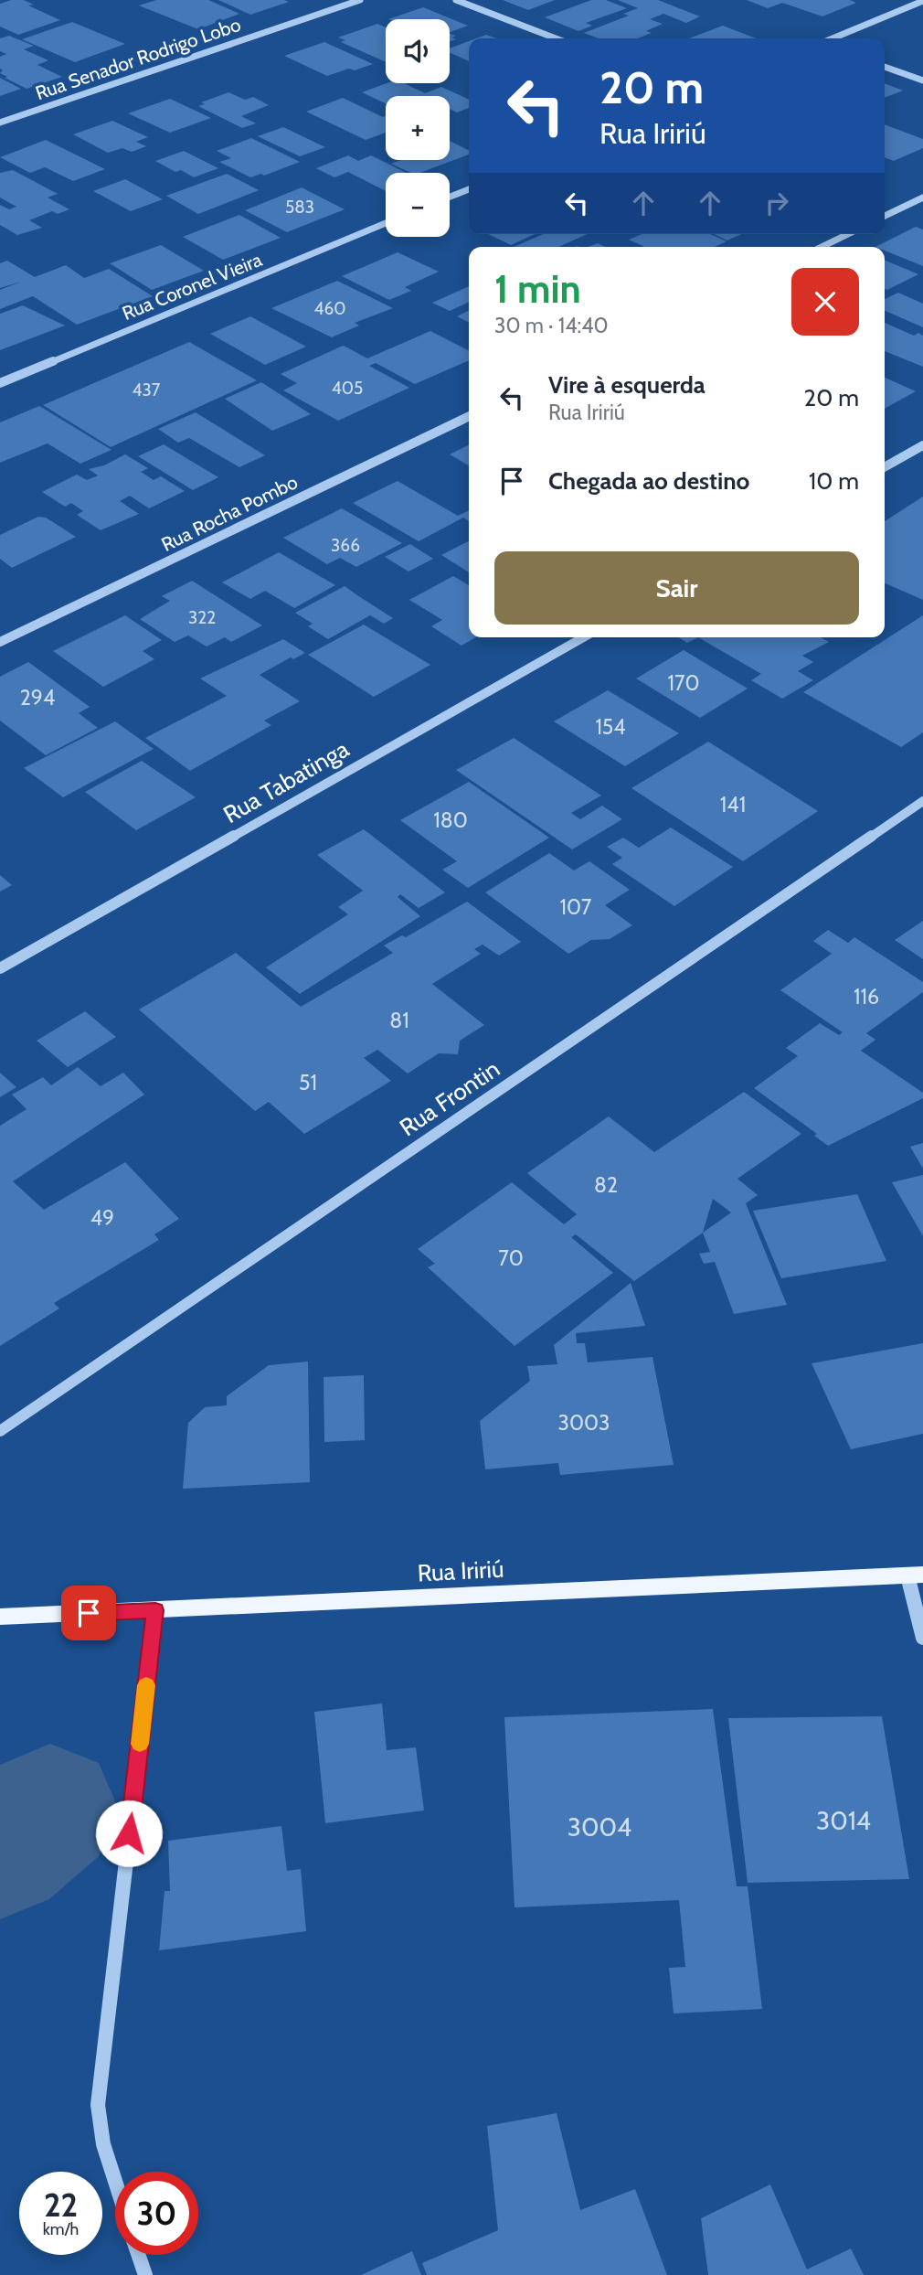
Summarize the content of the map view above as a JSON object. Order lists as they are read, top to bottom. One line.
{"streets":{"main road":["Rua Iririú"],"street":["Rua Senador Rodrigo Lobo","Rua Coronel Vieira","Rua Rocha Pombo","Rua Tabatinga","Rua Frontin"]},"house_numbers":["583","460","405","437","366","322","170","294","154","141","180","107","116","81","51","82","49","70","3003","3014","3004"],"page":{"map_buttons":["+","−"],"turn":["20 m","Rua Iririú"],"heading":["1 min","30 m · 14:40"],"list":[{"name":"Vire à esquerda","note":"Rua Iririú","value":"20 m"},{"name":"Chegada ao destino","value":"10 m"}],"buttons":"Sair","speed":"22 km/h","limit":"30"}}
